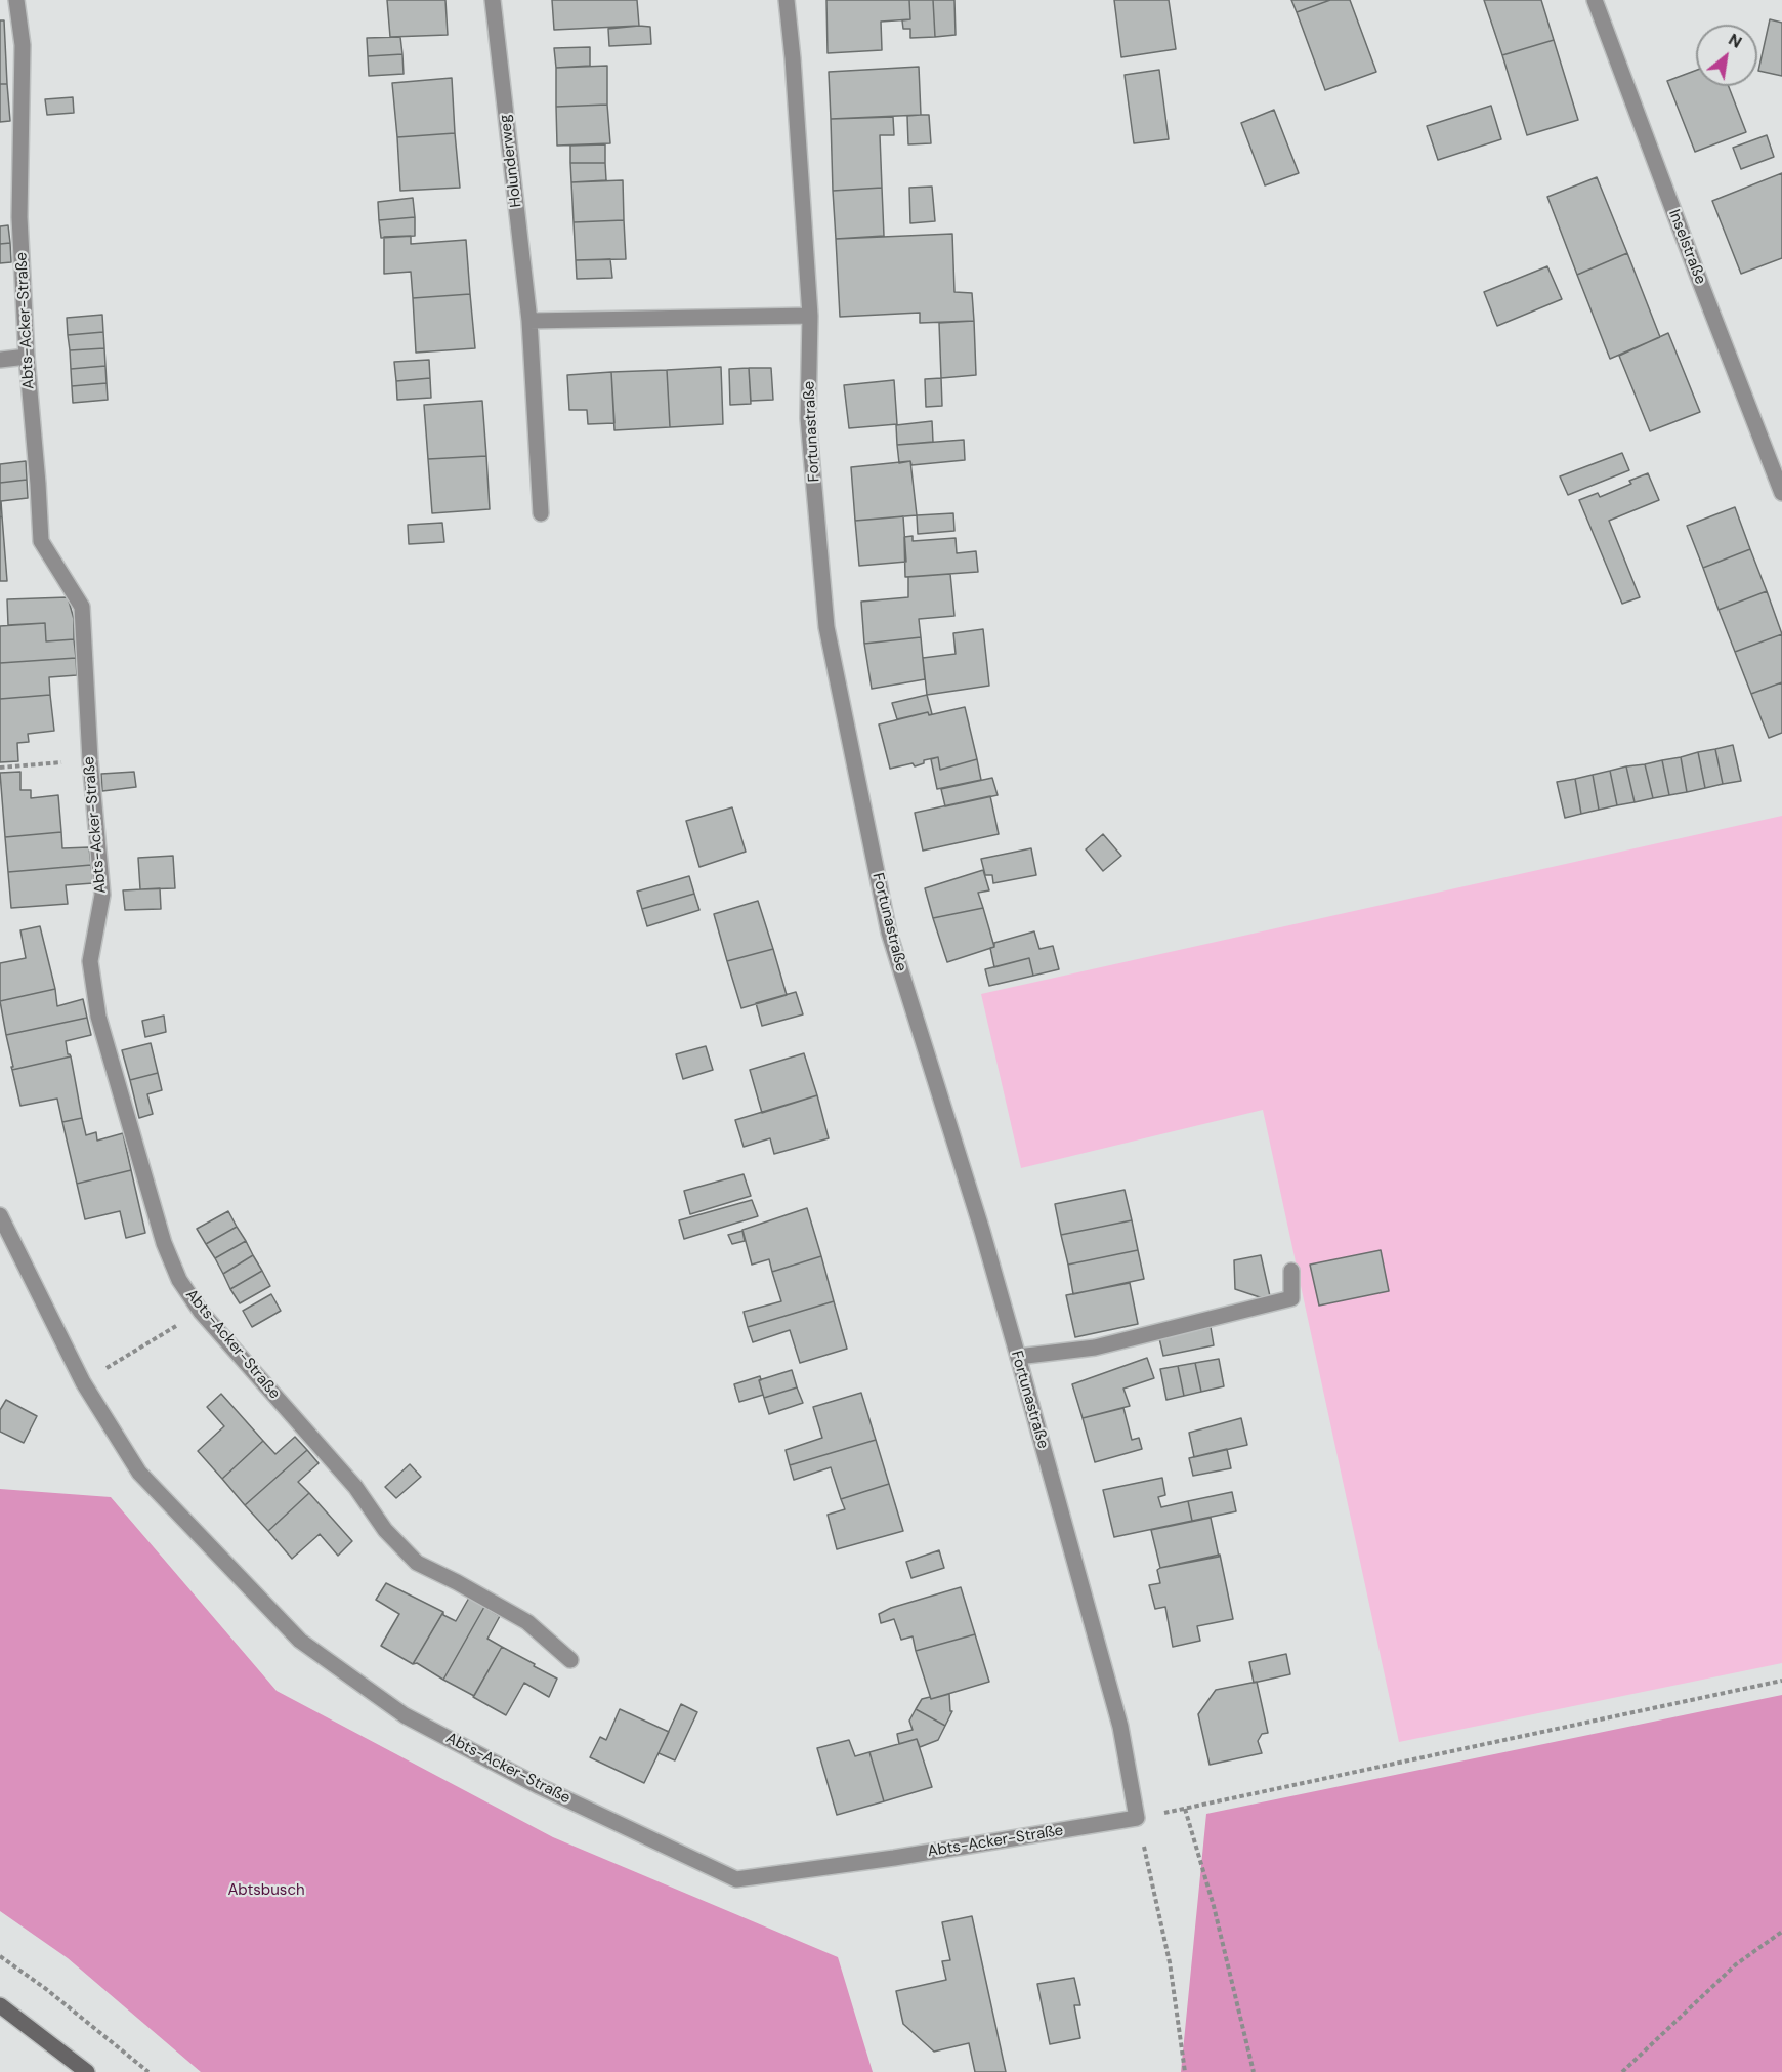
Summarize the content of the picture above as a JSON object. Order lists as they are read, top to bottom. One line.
{"streets":{"street":["Holunderweg","Inselstraße","Abts-Acker-Straße","Fortunastraße"]},"crossings":[["Abts-Acker-Straße","Fortunastraße"]],"parks":["Abtsbusch"],"north":"top right"}
